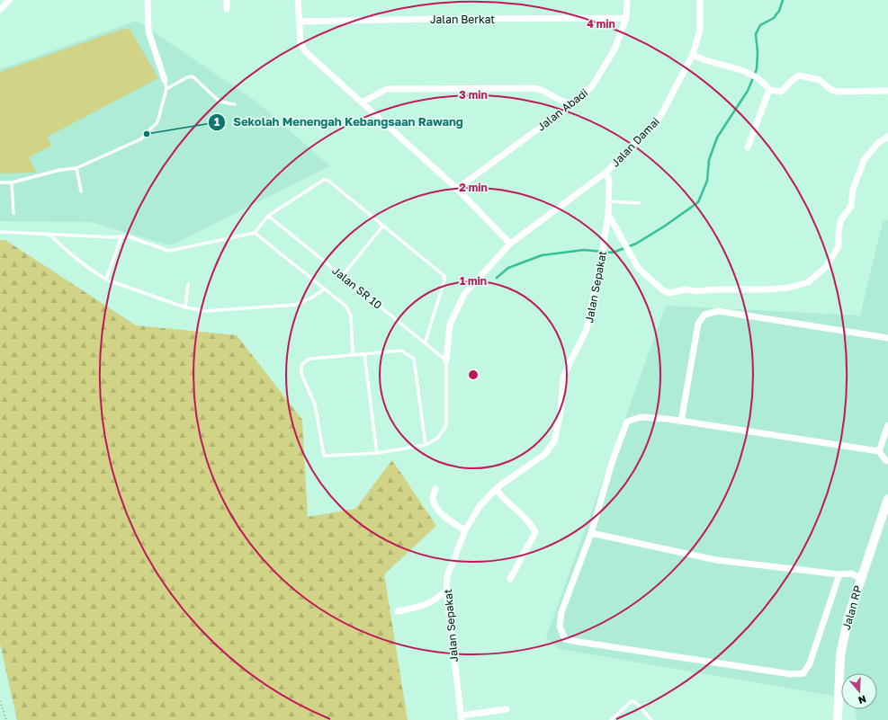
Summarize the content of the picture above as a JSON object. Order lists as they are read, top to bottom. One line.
{"streets":{"street":["Jalan Berkat","Jalan Abadi","Jalan Damai","Jalan Sepakat","Jalan RP"],"lane":["Jalan SR 10"]},"crossings":[["Jalan Berkat","Jalan Abadi"],["Jalan Damai","Jalan Sepakat"],["Jalan Damai","Jalan SR 10"]],"places":["Sekolah Menengah Kebangsaan Rawang"],"north":"bottom","rings":["4 min","3 min","2 min","1 min"]}
